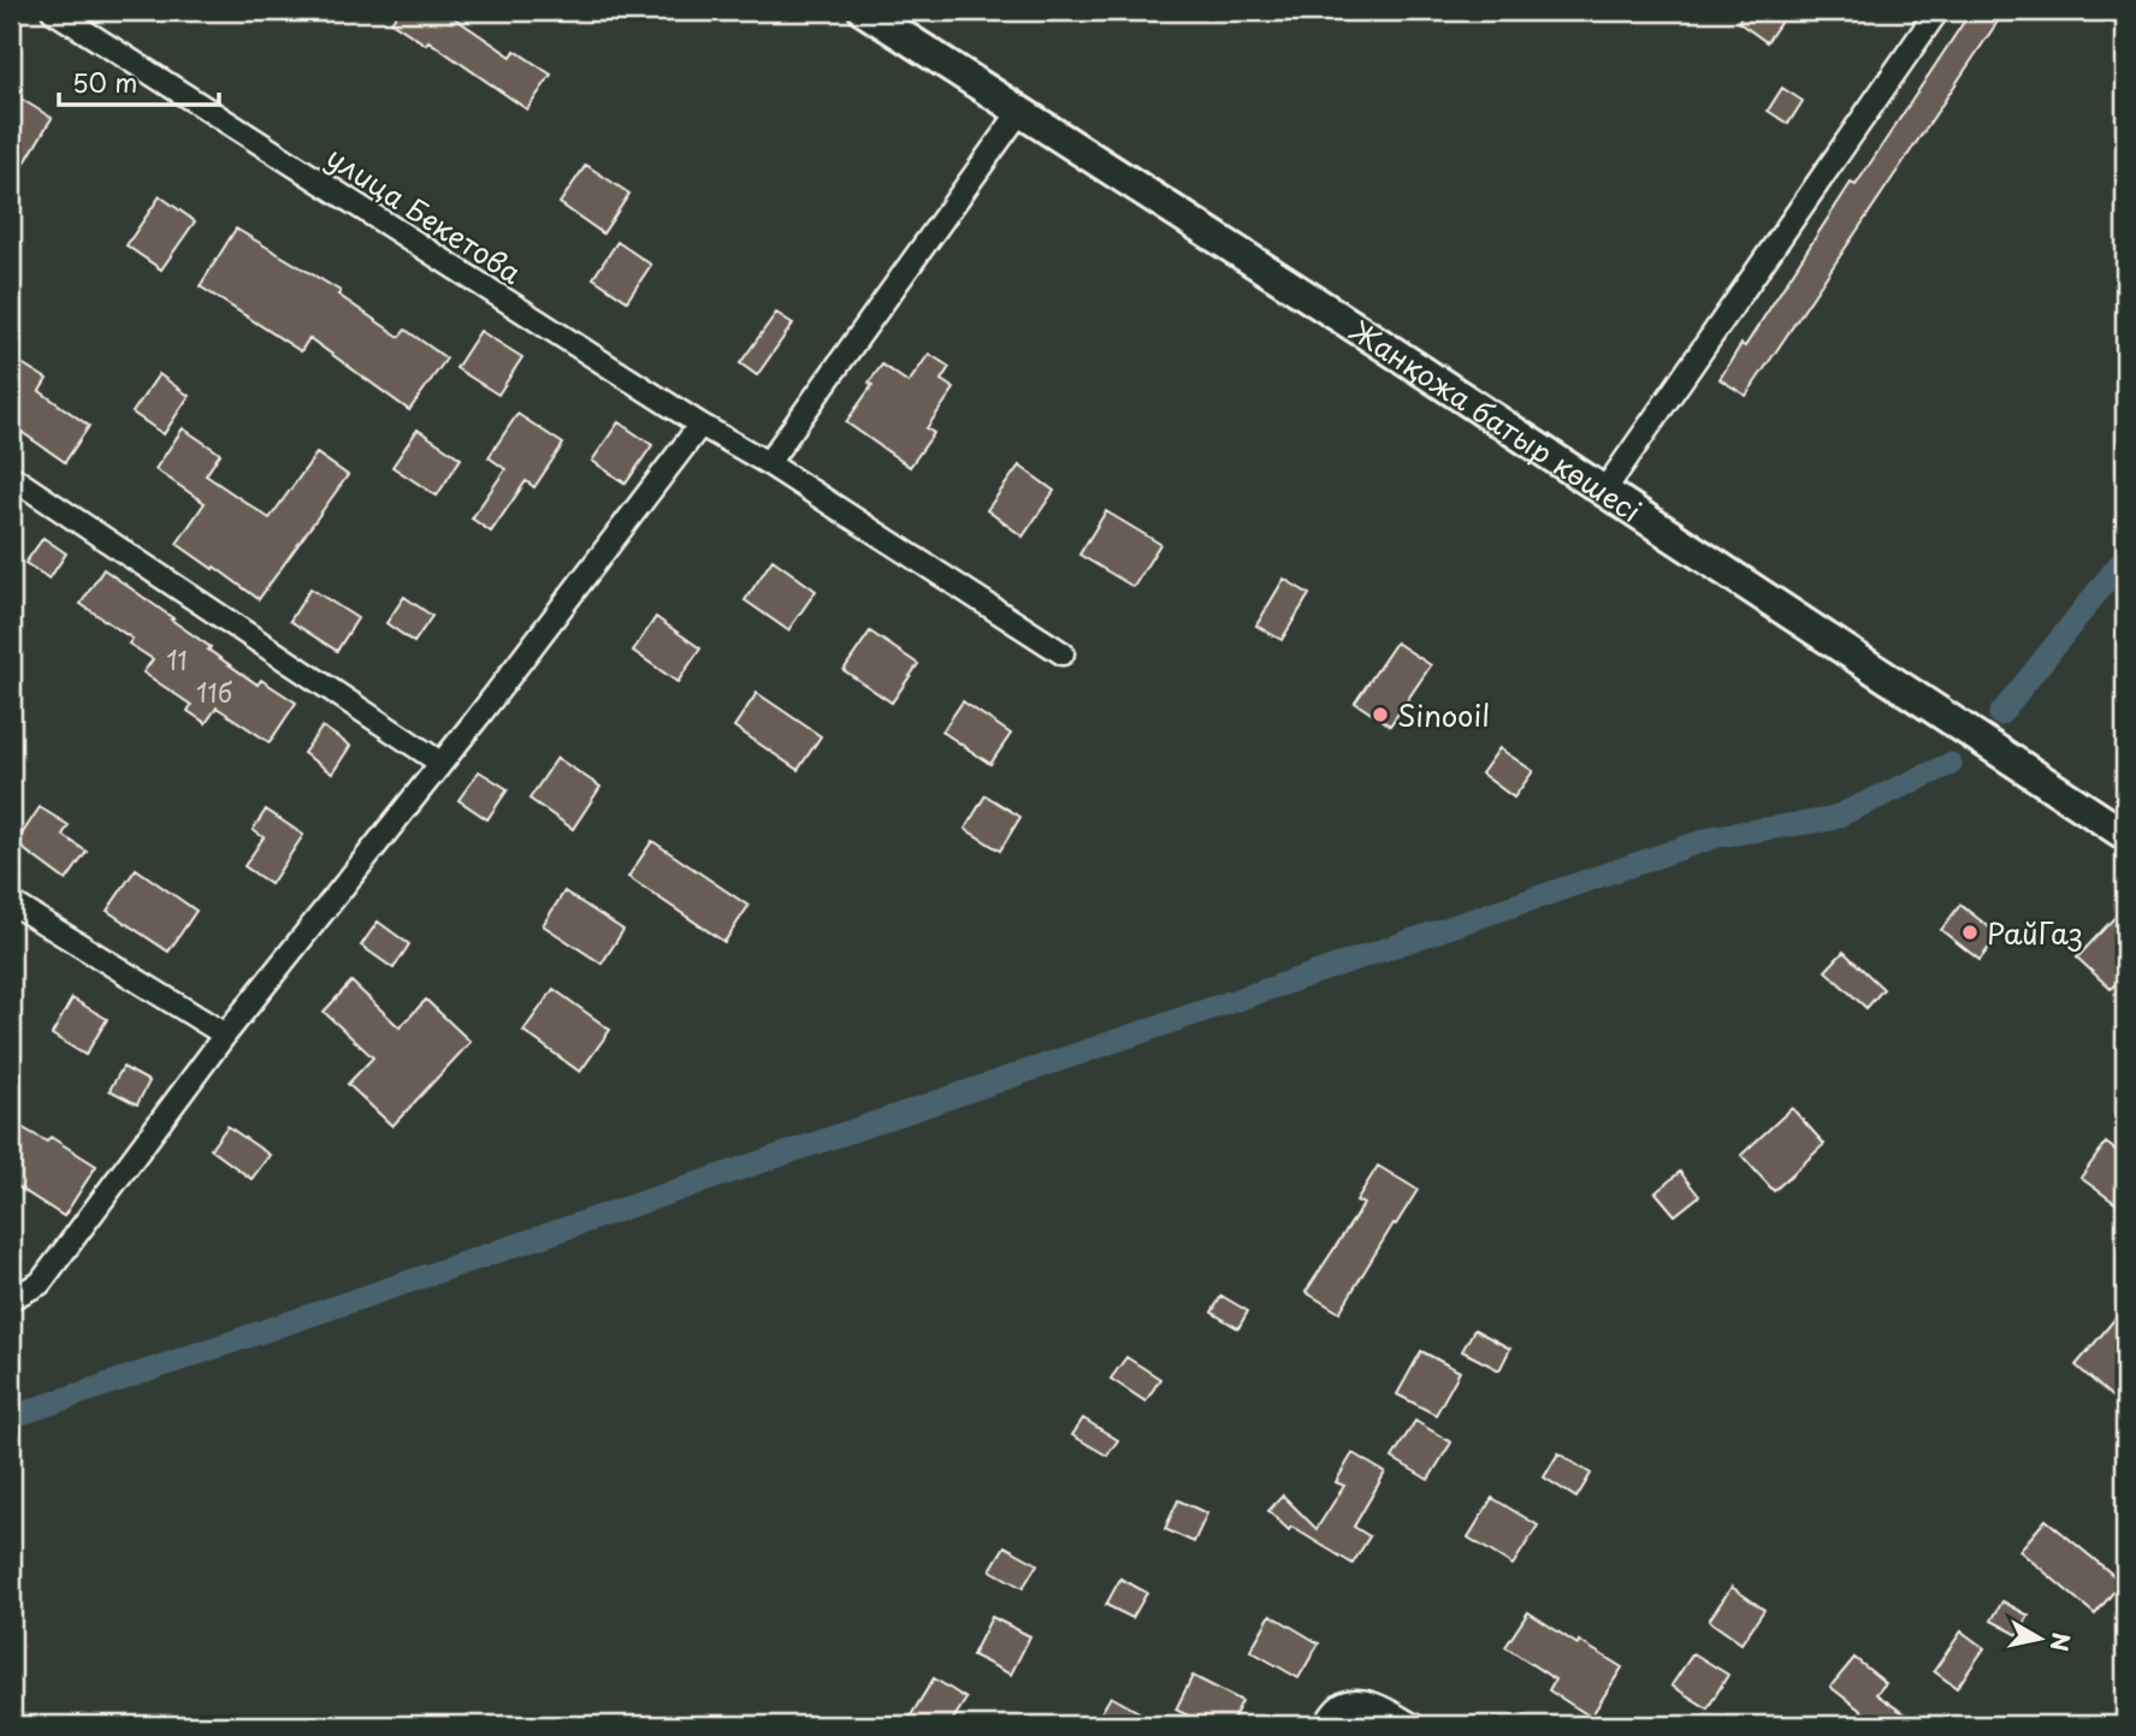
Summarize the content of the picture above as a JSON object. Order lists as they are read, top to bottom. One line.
{"streets":{"street":["улица Бекетова","Жанқожа батыр көшесі"]},"places":["Sinooil","РайГаз"],"house_numbers":["11","11б"],"scale_bar":"50 m","north":"right"}
